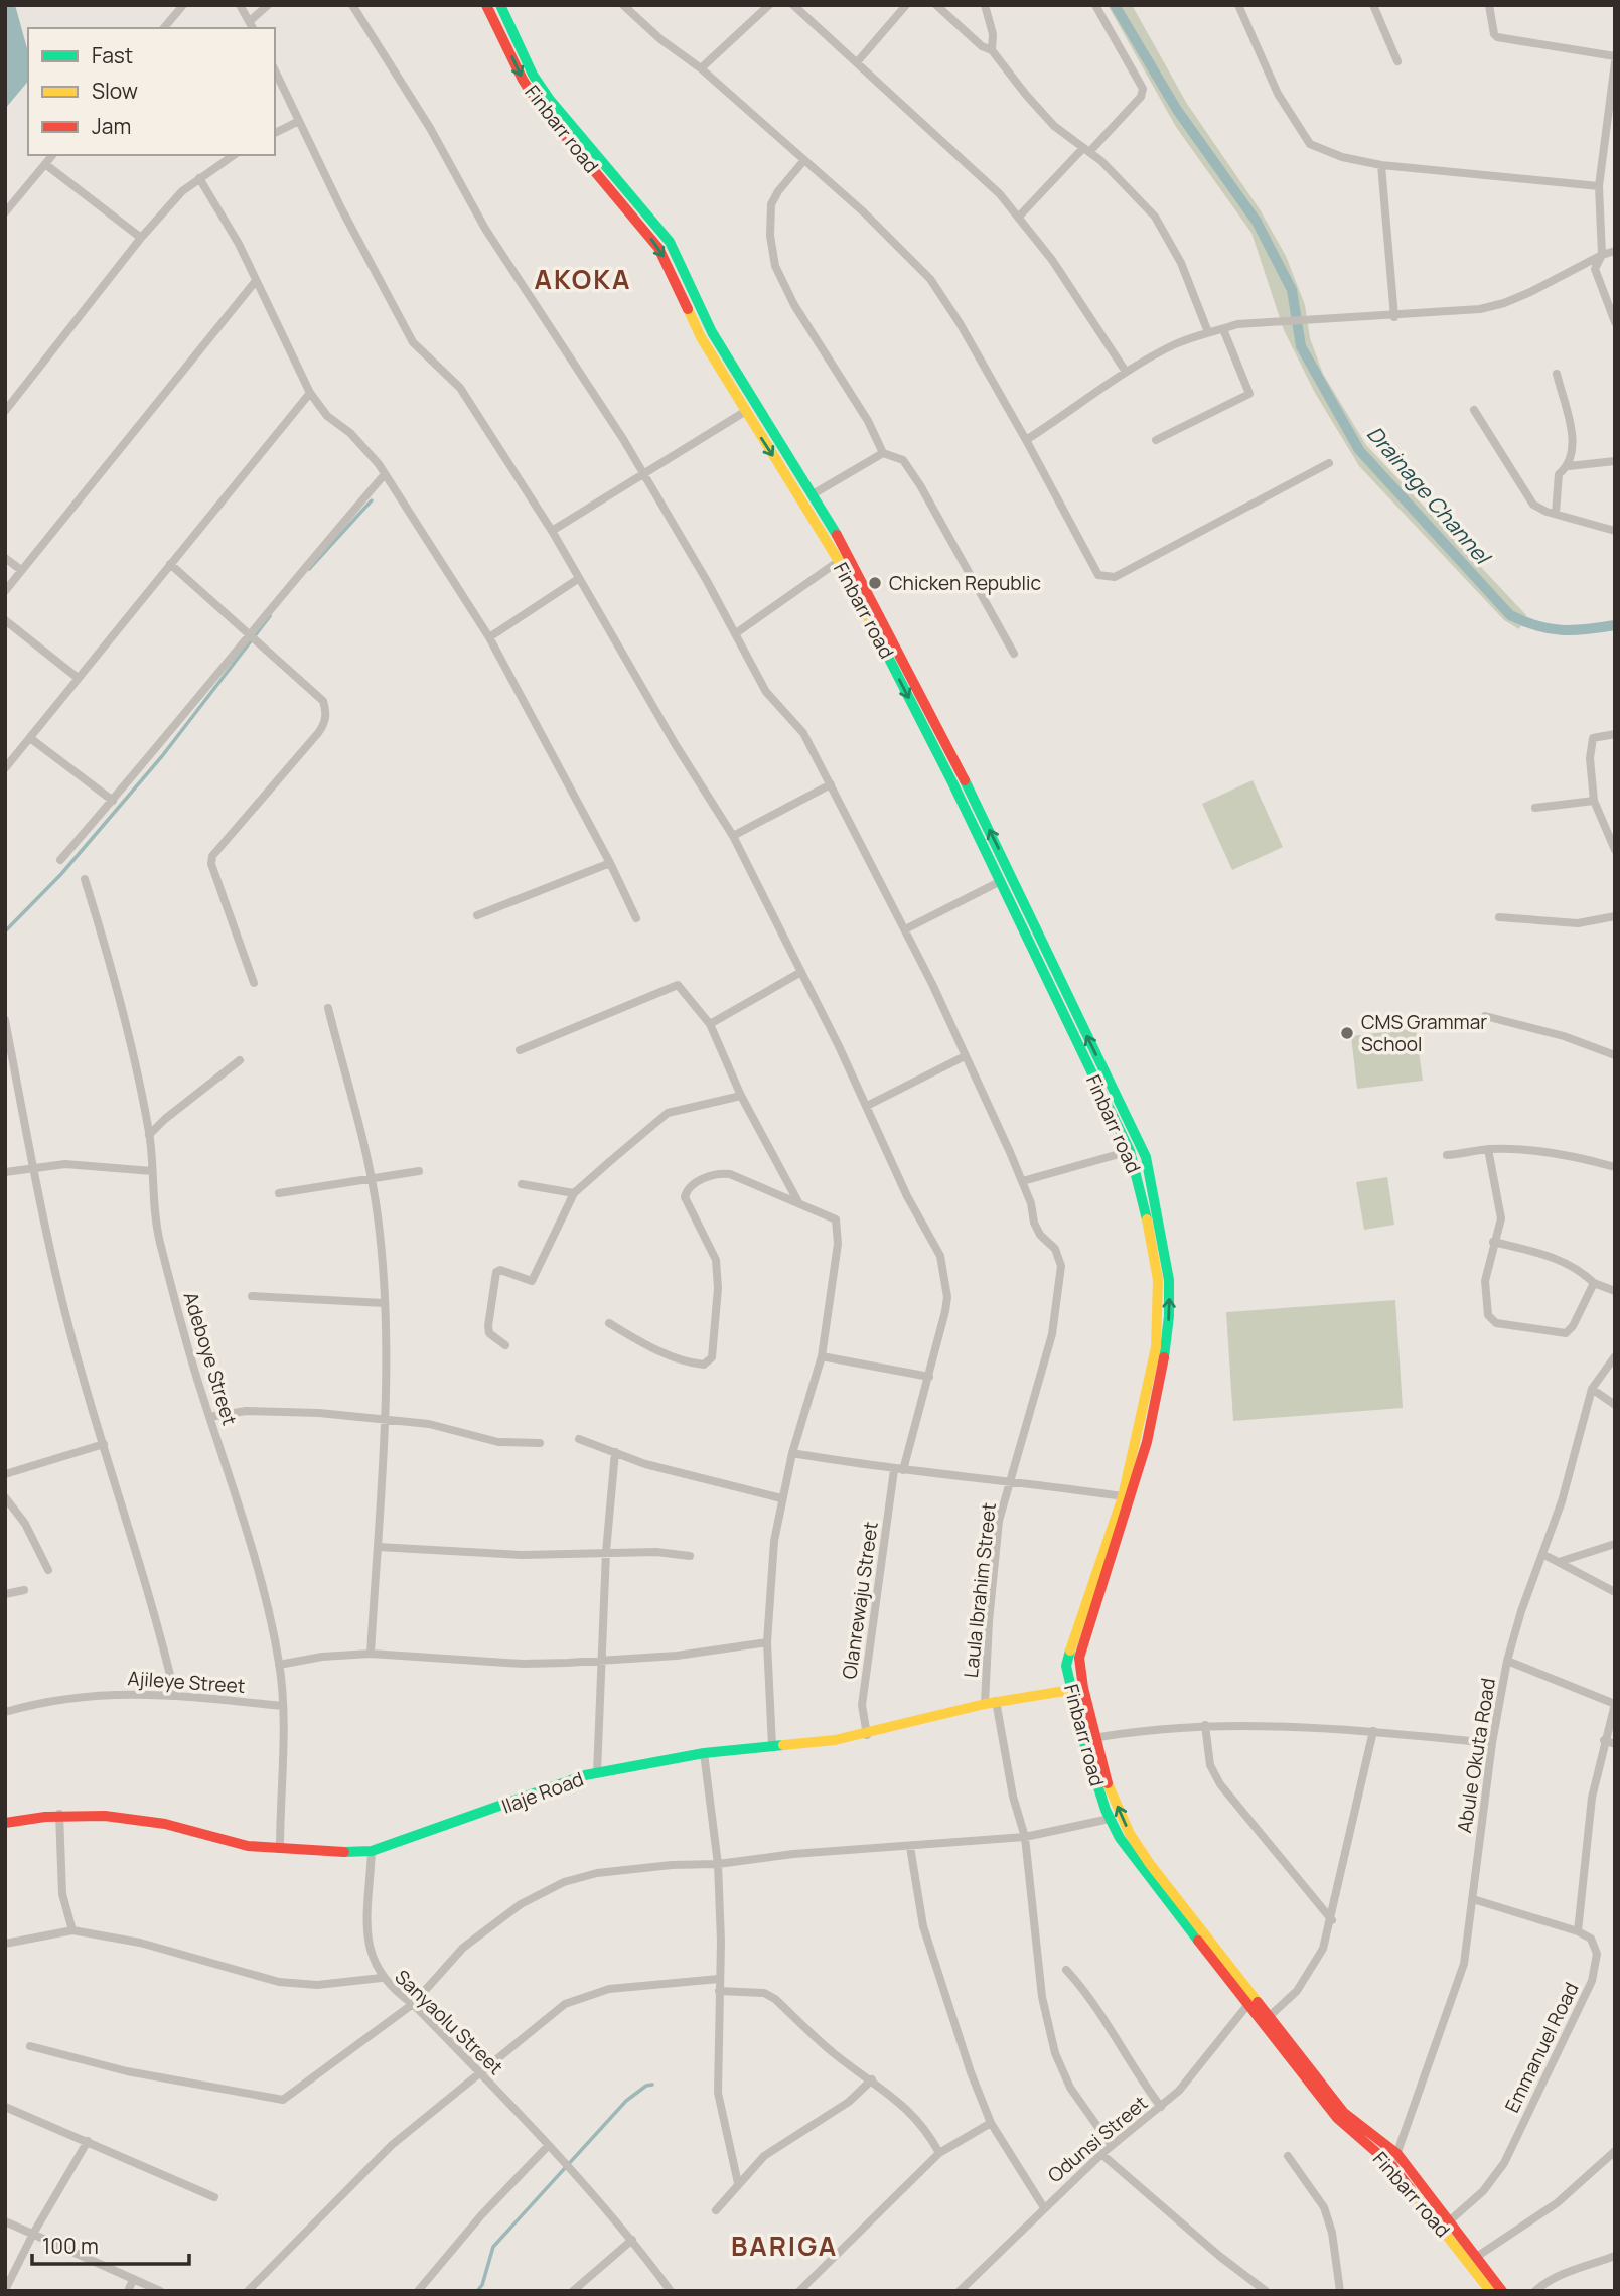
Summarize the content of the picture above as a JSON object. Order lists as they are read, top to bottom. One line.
{"streets":{"main road":["Finbarr road","Ilaje Road"],"street":["Adeboye Street","Laula Ibrahim Street","Olanrewaju Street","Ajileye Street","Abule Okuta Road","Sanyaolu Street","Emmanuel Road","Odunsi Street"]},"crossings":[["Finbarr road","Abule Okuta Road"],["Finbarr road","Ilaje Road"],["Finbarr road","Emmanuel Road"],["Finbarr road","Odunsi Street"],["Adeboye Street","Ajileye Street"],["Adeboye Street","Ilaje Road"],["Laula Ibrahim Street","Ilaje Road"],["Laula Ibrahim Street","Odunsi Street"],["Olanrewaju Street","Ilaje Road"],["Ilaje Road","Sanyaolu Street"]],"districts":["AKOKA","BARIGA"],"water":["Drainage Channel"],"places":["Chicken Republic","CMS Grammar School"],"legend":["Fast","Slow","Jam"],"scale_bar":"100 m"}
